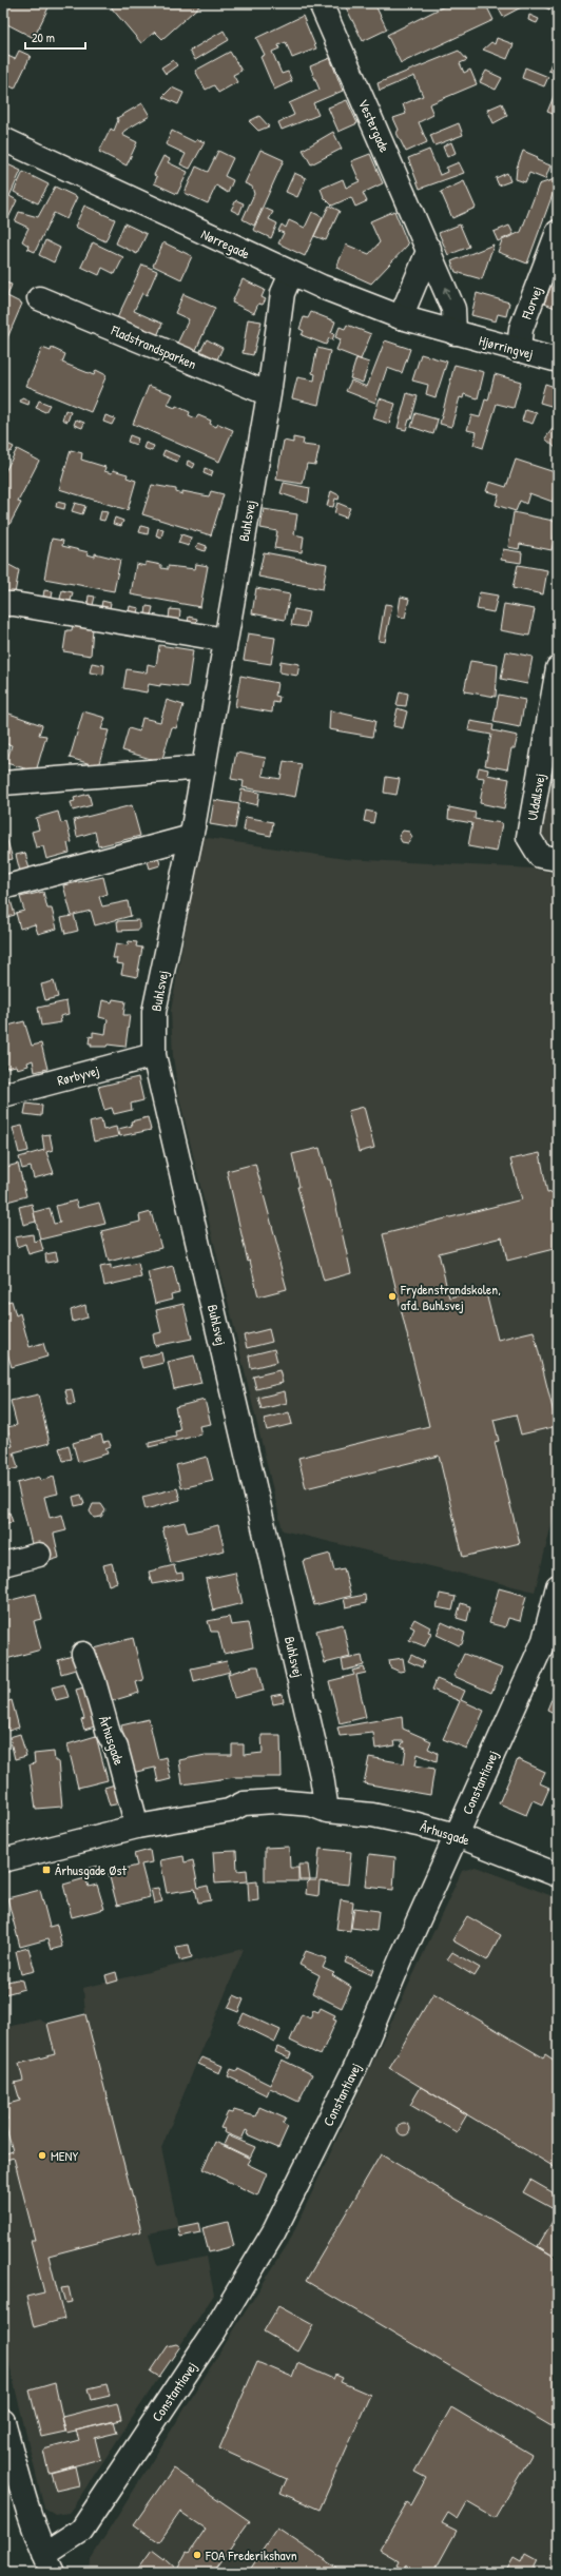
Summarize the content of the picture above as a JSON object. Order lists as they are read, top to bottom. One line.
{"streets":{"street":["Vestergade","Nørregade","Florvej","Fladstrandsparken","Hjørringvej","Buhlsvej","Uldallsvej","Rørbyvej","Århusgade","Constantiavej"]},"crossings":[["Vestergade","Nørregade"],["Vestergade","Hjørringvej"],["Nørregade","Hjørringvej"],["Nørregade","Buhlsvej"],["Florvej","Hjørringvej"],["Fladstrandsparken","Buhlsvej"],["Buhlsvej","Rørbyvej"],["Buhlsvej","Århusgade"],["Århusgade","Constantiavej"]],"places":{"other":["Frydenstrandskolen, afd. Buhlsvej","MENY","FOA Frederikshavn"],"transit":["Århusgade Øst"]},"scale_bar":"20 m"}
